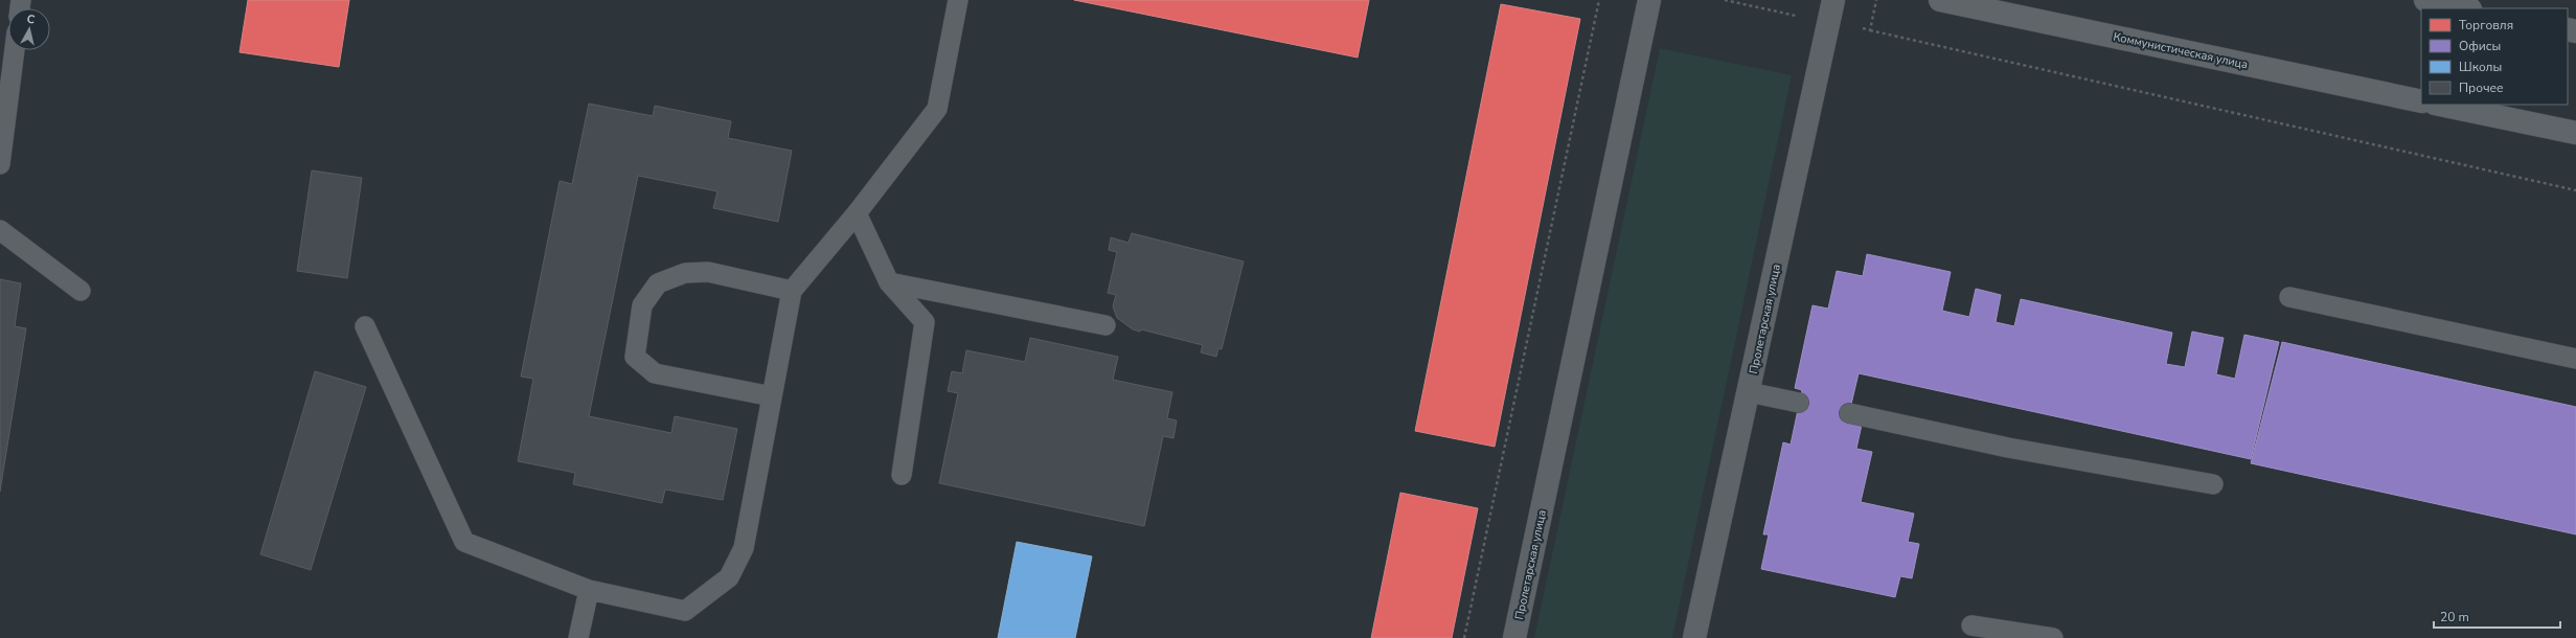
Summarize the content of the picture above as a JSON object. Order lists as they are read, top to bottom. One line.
{"streets":{"main road":["Коммунистическая улица"],"street":["Пролетарская улица"]},"legend":["Торговля","Офисы","Школы","Прочее"],"scale_bar":"20 m","north":"top"}
